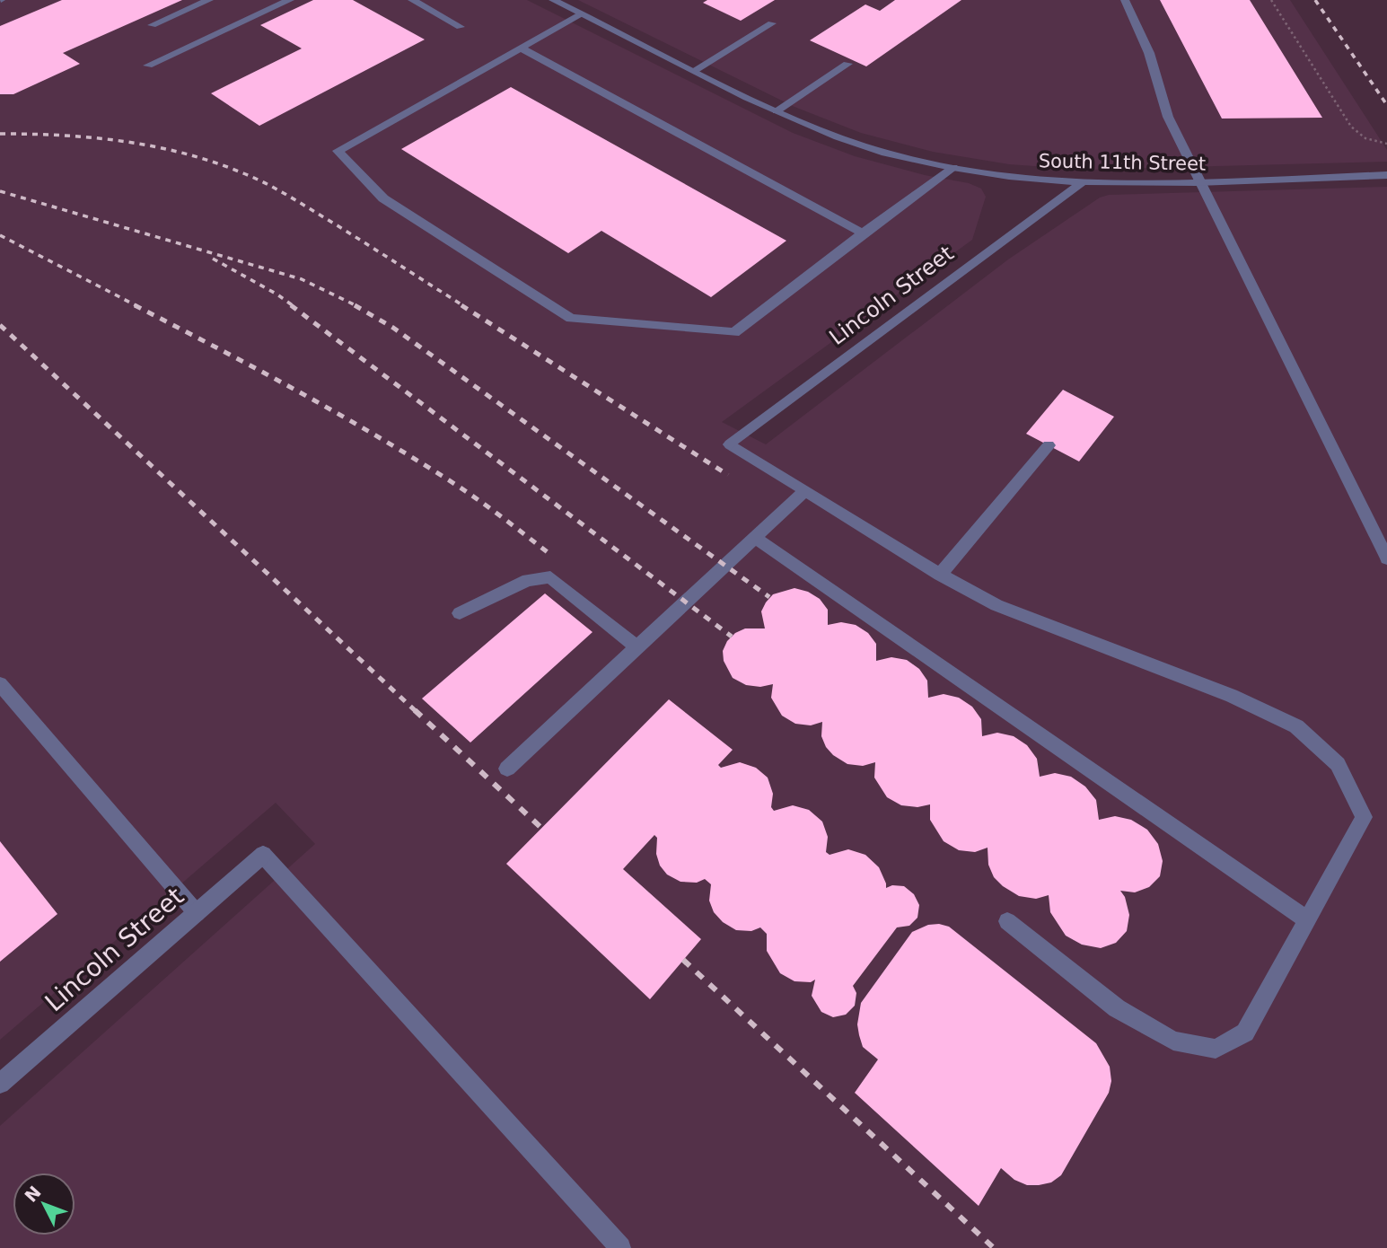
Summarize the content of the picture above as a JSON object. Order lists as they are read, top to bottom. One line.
{"streets":{"street":["South 11th Street","Lincoln Street"]},"crossings":[["South 11th Street","Lincoln Street"]],"north":"top left"}
